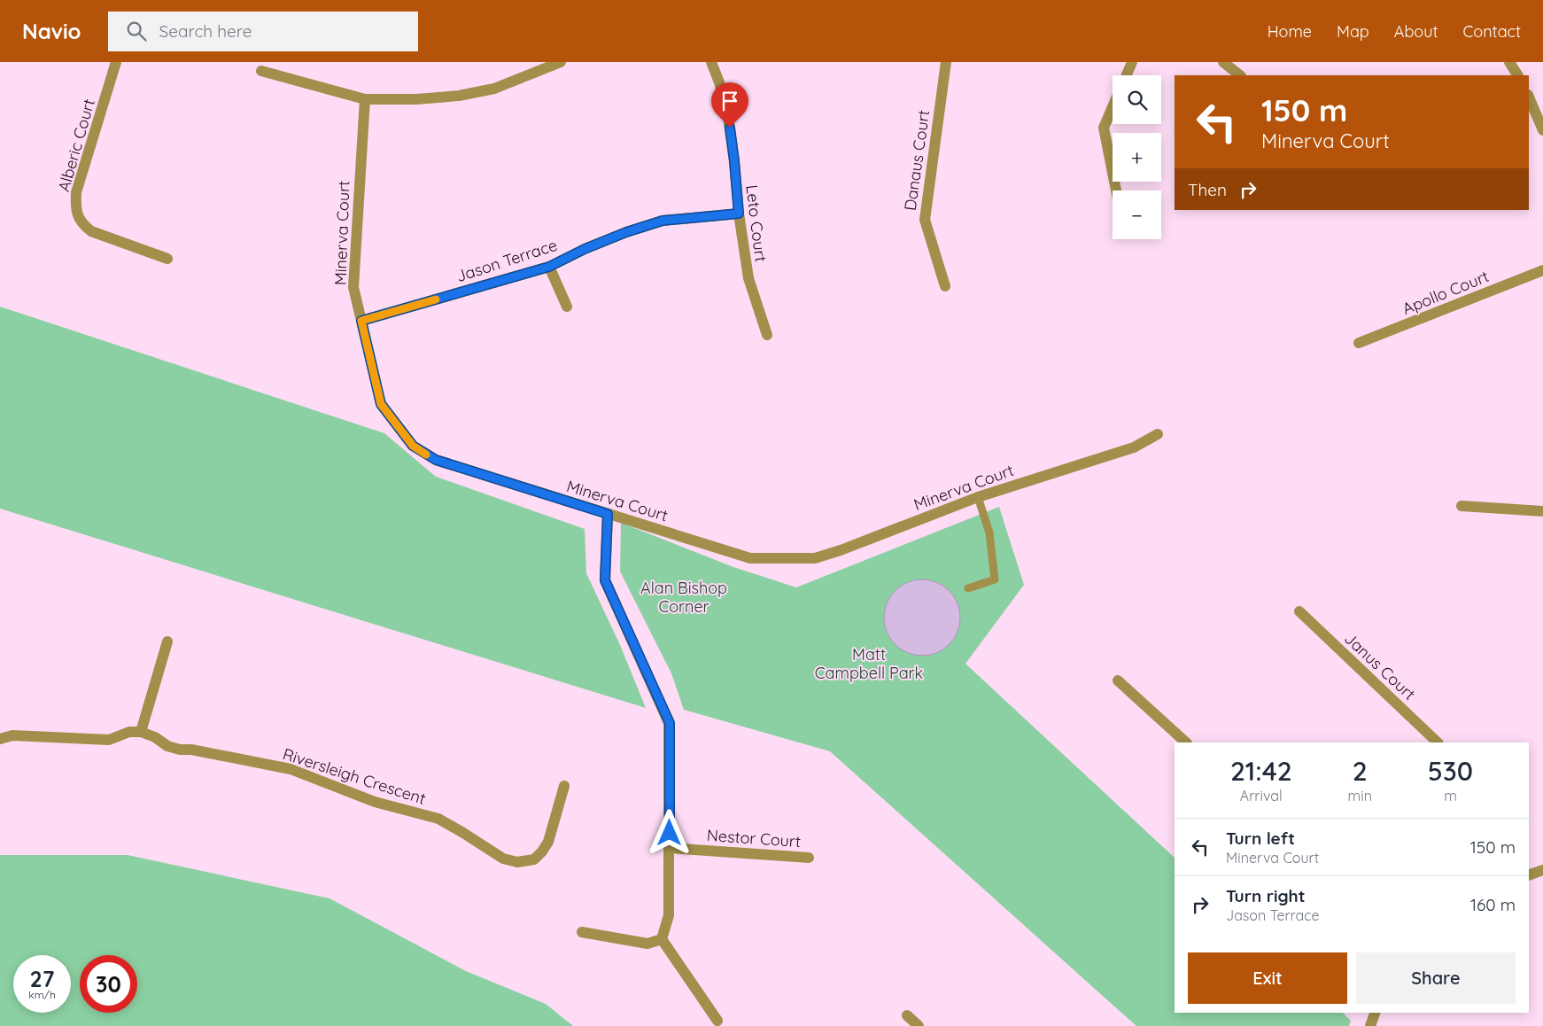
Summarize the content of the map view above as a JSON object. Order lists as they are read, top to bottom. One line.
{"streets":{"street":["Alberic Court","Danaus Court","Leto Court","Minerva Court","Jason Terrace","Apollo Court","Janus Court","Riversleigh Crescent","Nestor Court"]},"crossings":[["Leto Court","Jason Terrace"],["Minerva Court","Jason Terrace"]],"parks":["Alan Bishop Corner","Matt Campbell Park"],"page":{"header":"Navio","search":"Search here","nav":["Home","Map","About","Contact"],"map_buttons":["+","−"],"turn":["150 m","Minerva Court"],"then":"Then","eta":["21:42","Arrival","2","min","530","m"],"list":[{"name":"Turn left","note":"Minerva Court","value":"150 m"},{"name":"Turn right","note":"Jason Terrace","value":"160 m"}],"buttons":["Exit","Share"],"speed":"27 km/h","limit":"30"}}
